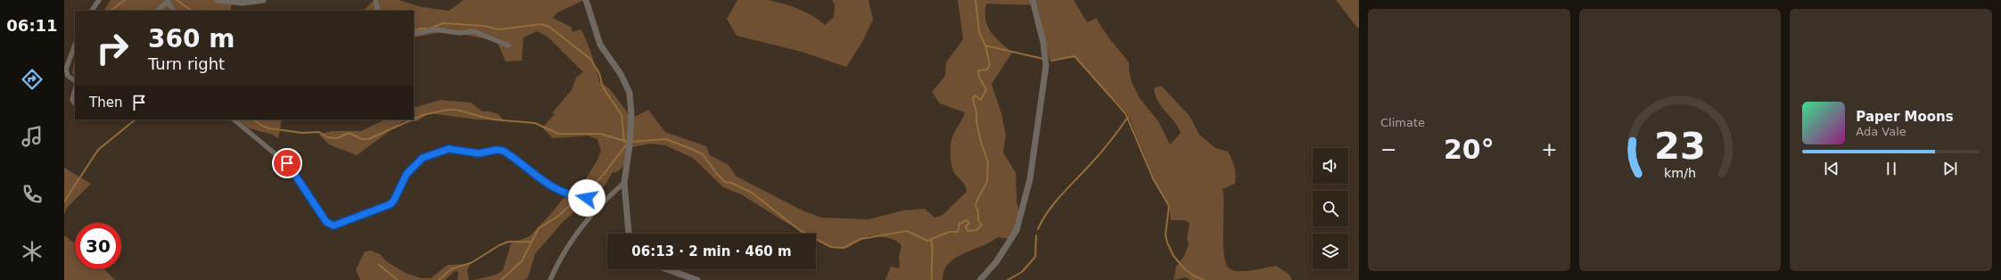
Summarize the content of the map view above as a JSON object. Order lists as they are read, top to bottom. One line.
{"page":{"tabs":"06:11","tile":"Climate","turn":["360 m","Turn right"],"then":"Then","song":["Paper Moons","Ada Vale"],"heat":["−","20°","+"],"limit":"30","trip":"06:13 · 2 min · 460 m","gauge":["23","km/h"]}}
